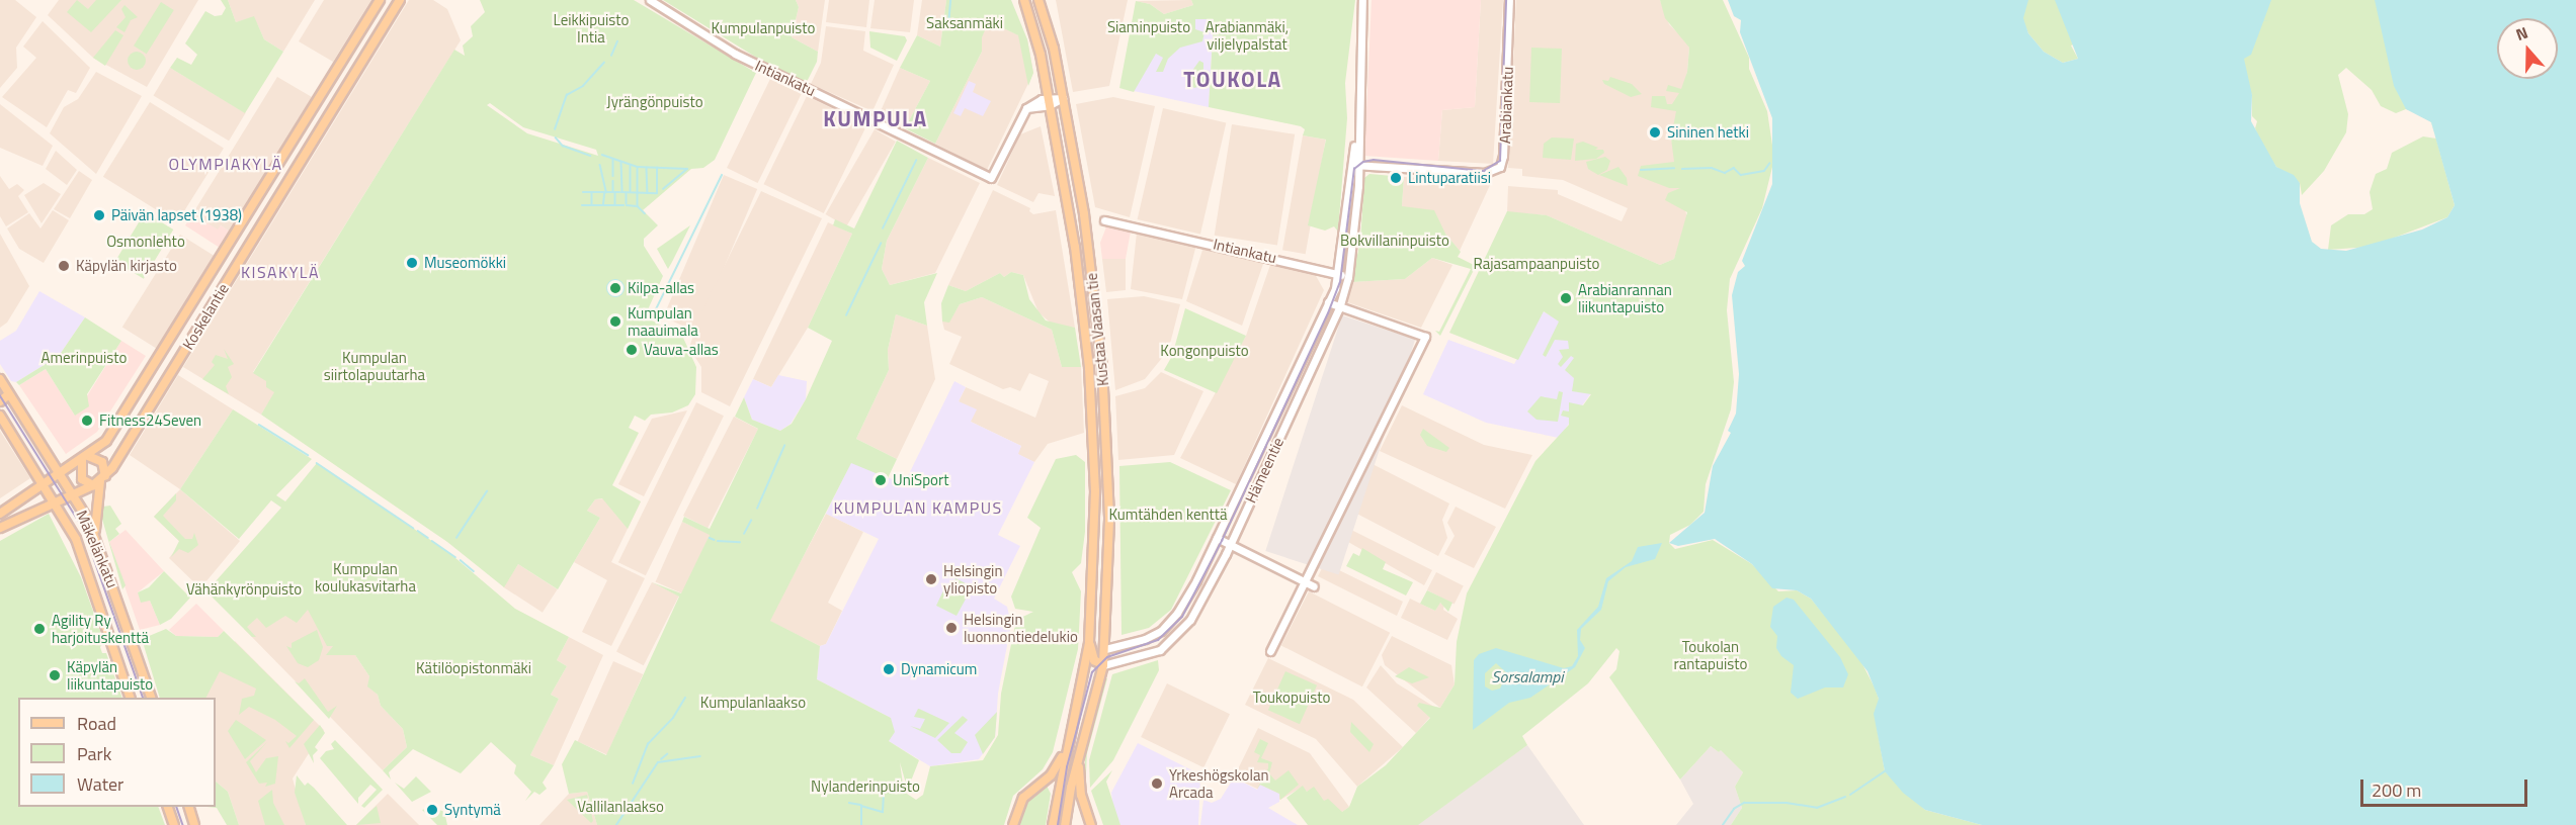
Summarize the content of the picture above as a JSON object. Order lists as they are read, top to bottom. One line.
{"streets":{"main road":["Koskelantie","Kustaa Vaasan tie","Mäkelänkatu"],"street":["Intiankatu","Arabiankatu","Hämeentie"]},"crossings":[["Intiankatu","Kustaa Vaasan tie"],["Intiankatu","Hämeentie"],["Arabiankatu","Hämeentie"],["Koskelantie","Mäkelänkatu"],["Kustaa Vaasan tie","Hämeentie"]],"districts":["TOUKOLA","KUMPULA","OLYMPIAKYLÄ","KISAKYLÄ","KUMPULAN KAMPUS"],"water":["Sorsalampi"],"parks":["Leikkipuisto Intia","Saksanmäki","Arabianmäki, viljelypalstat","Siaminpuisto","Kumpulanpuisto","Jyrängönpuisto","Bokvillaninpuisto","Osmonlehto","Rajasampaanpuisto","Kongonpuisto","Kumpulan siirtolapuutarha","Amerinpuisto","Kumtähden kenttä","Kumpulan koulukasvitarha","Vähänkyrönpuisto","Toukolan rantapuisto","Kätilöopistonmäki","Toukopuisto","Kumpulanlaakso","Nylanderinpuisto","Vallilanlaakso"],"places":["Sininen hetki","Lintuparatiisi","Päivän lapset (1938)","Museomökki","Käpylän kirjasto","Kilpa-allas","Arabianrannan liikuntapuisto","Kumpulan maauimala","Vauva-allas","Fitness24Seven","UniSport","Helsingin yliopisto","Helsingin luonnontiedelukio","Agility Ry harjoituskenttä","Dynamicum","Käpylän liikuntapuisto","Yrkeshögskolan Arcada","Syntymä"],"legend":["Road","Park","Water"],"scale_bar":"200 m","north":"top"}
